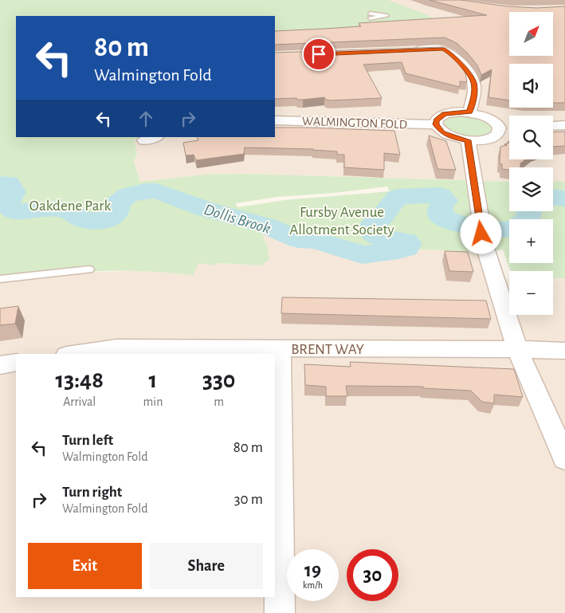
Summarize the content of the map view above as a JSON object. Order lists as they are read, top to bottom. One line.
{"streets":{"street":["WALMINGTON FOLD","BRENT WAY"]},"water":["Dollis Brook"],"parks":["Oakdene Park","Fursby Avenue Allotment Society"],"north":"top right","page":{"map_buttons":["+","−"],"turn":["80 m","Walmington Fold"],"eta":["13:48","Arrival","1","min","330","m"],"list":[{"name":"Turn left","note":"Walmington Fold","value":"80 m"},{"name":"Turn right","note":"Walmington Fold","value":"30 m"}],"buttons":["Exit","Share"],"speed":"19 km/h","limit":"30"}}
